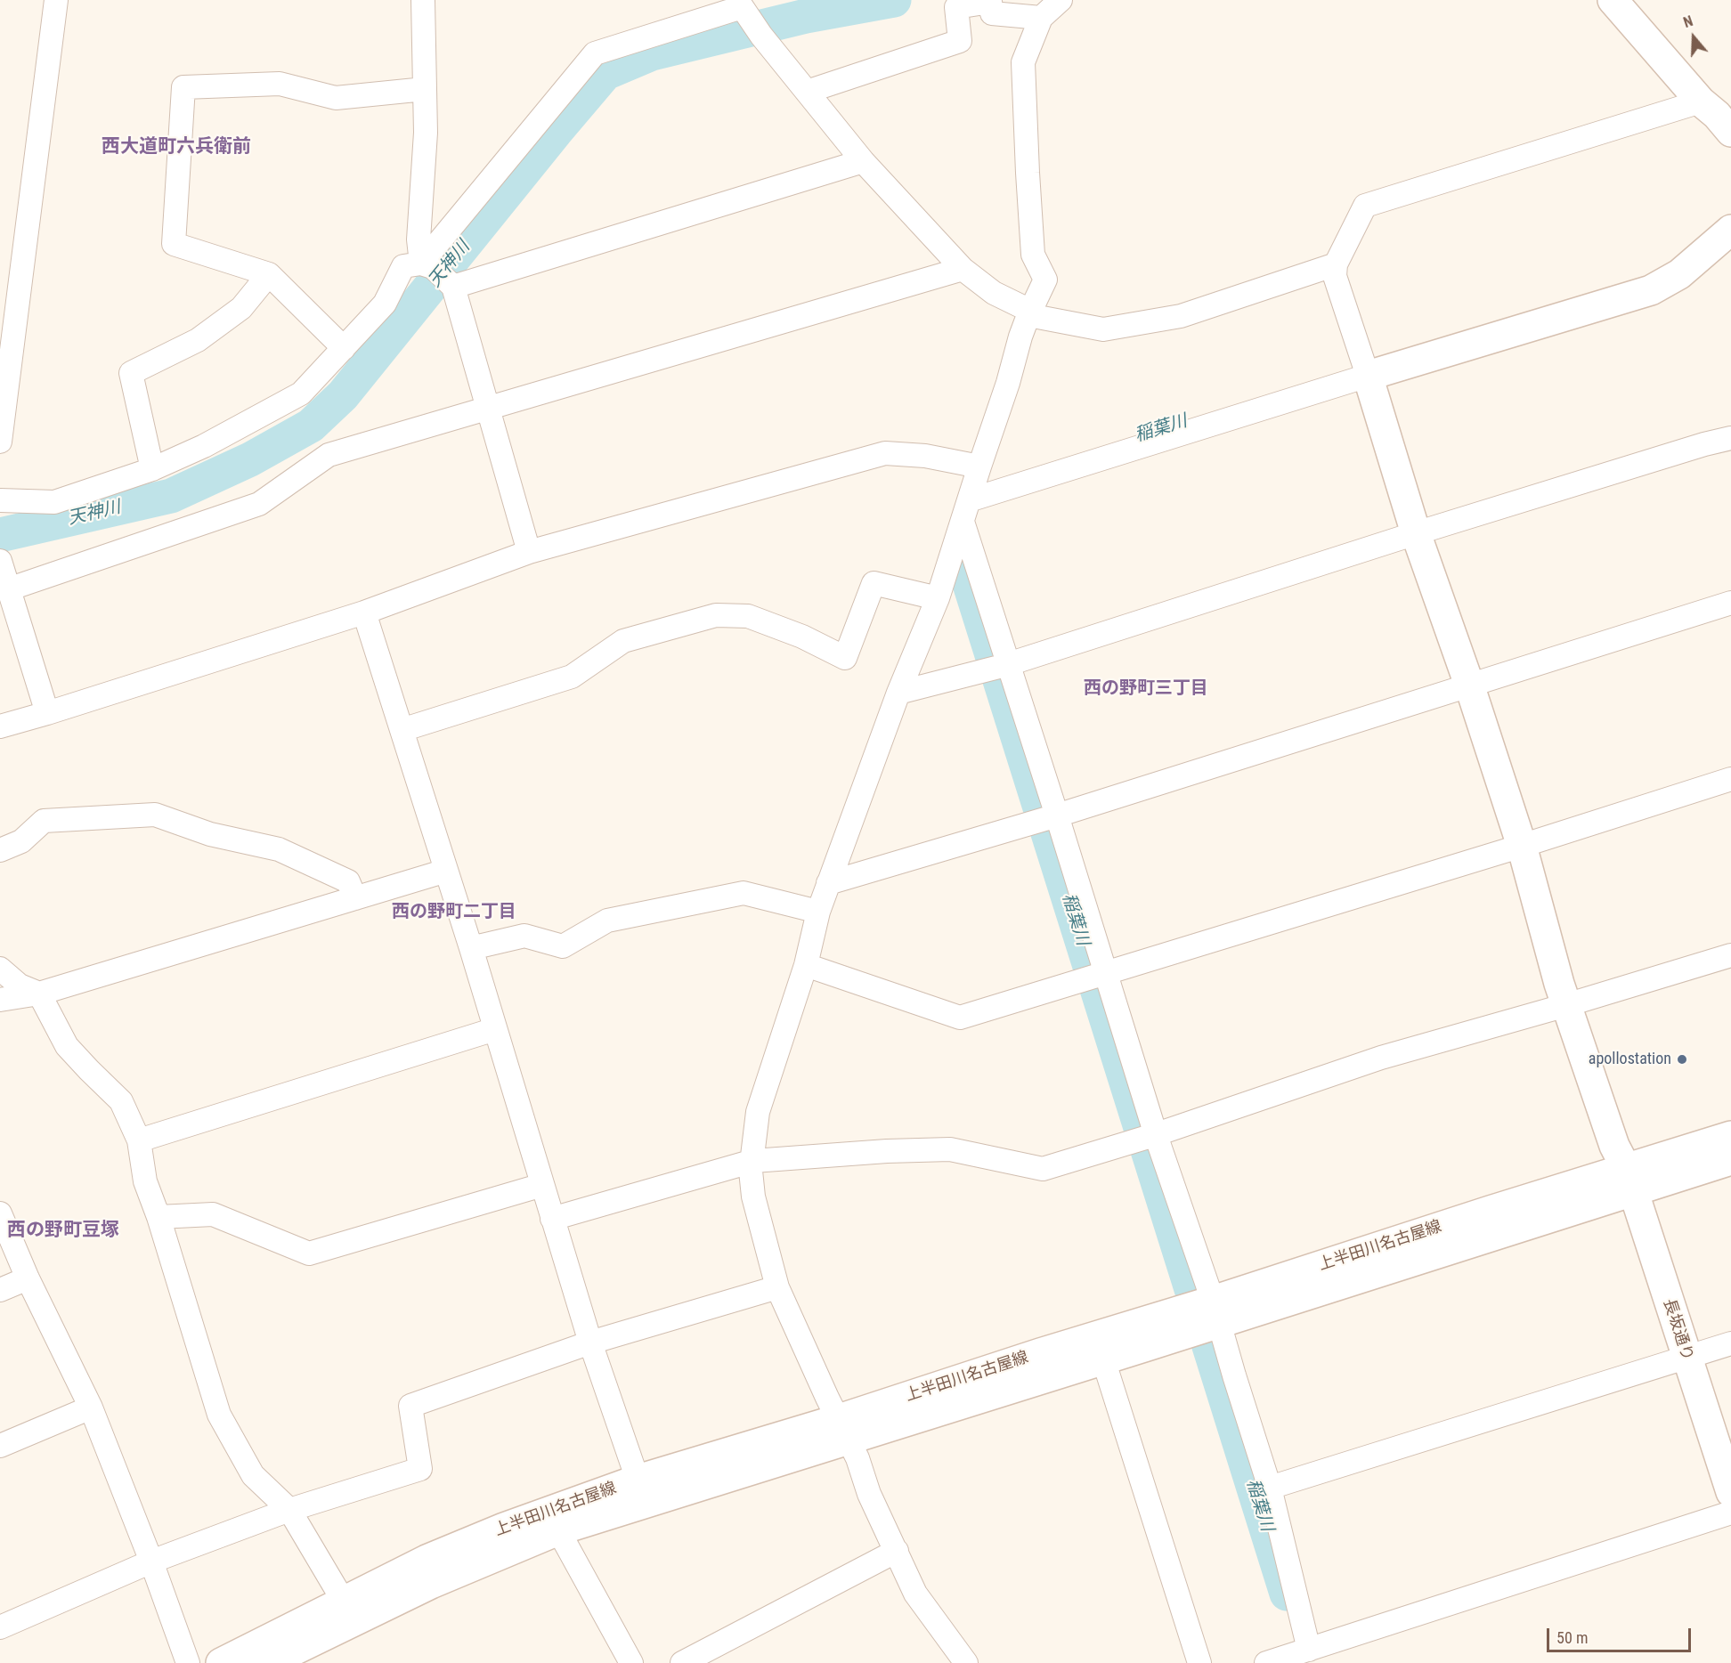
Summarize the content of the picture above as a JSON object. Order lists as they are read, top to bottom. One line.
{"streets":{"main road":["上半田川名古屋線","長坂通り"]},"crossings":[["上半田川名古屋線","長坂通り"]],"districts":["西大道町六兵衛前","西の野町三丁目","西の野町二丁目","西の野町豆塚"],"water":["天神川","稲葉川"],"places":["apollostation"],"scale_bar":"50 m","north":"top"}
